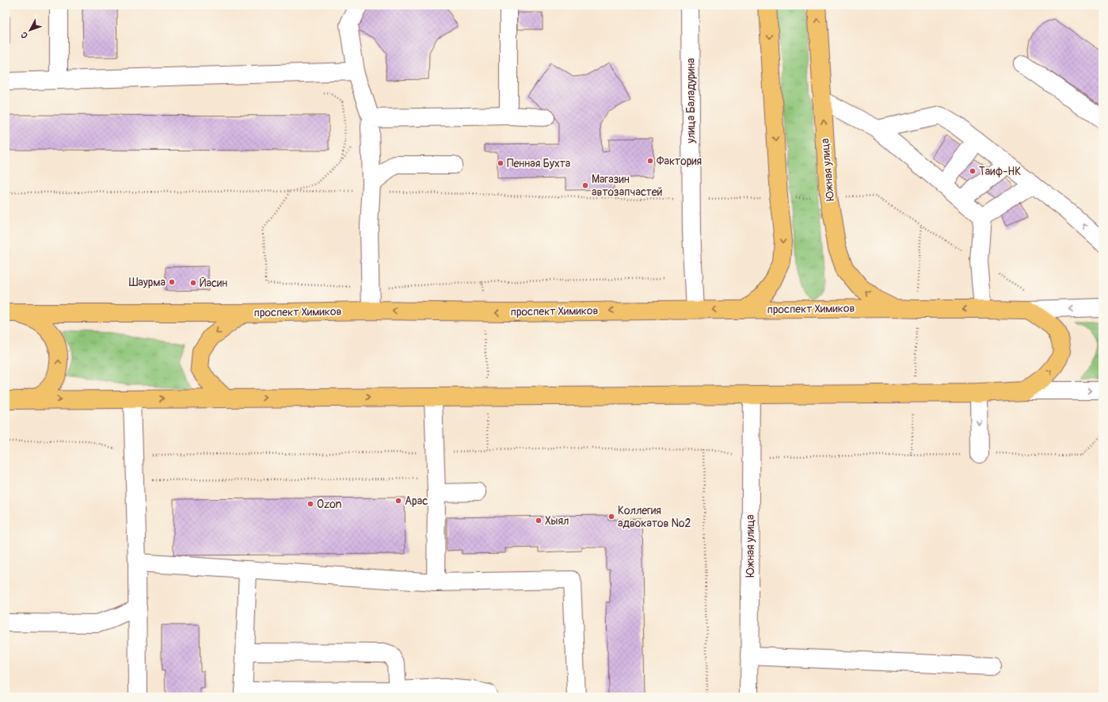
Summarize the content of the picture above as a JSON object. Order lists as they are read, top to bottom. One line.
{"streets":{"main road":["Южная улица","проспект Химиков"],"street":["улица Баладурина"]},"crossings":[["улица Баладурина","проспект Химиков"],["Южная улица","проспект Химиков"]],"places":["Фактория","Пенная Бухта","Таиф-НК","Магазин автозапчастей","Шаурма","Йасин","Арас","Ozon","Коллегия адвокатов №2","Хыял"],"north":"bottom left"}
